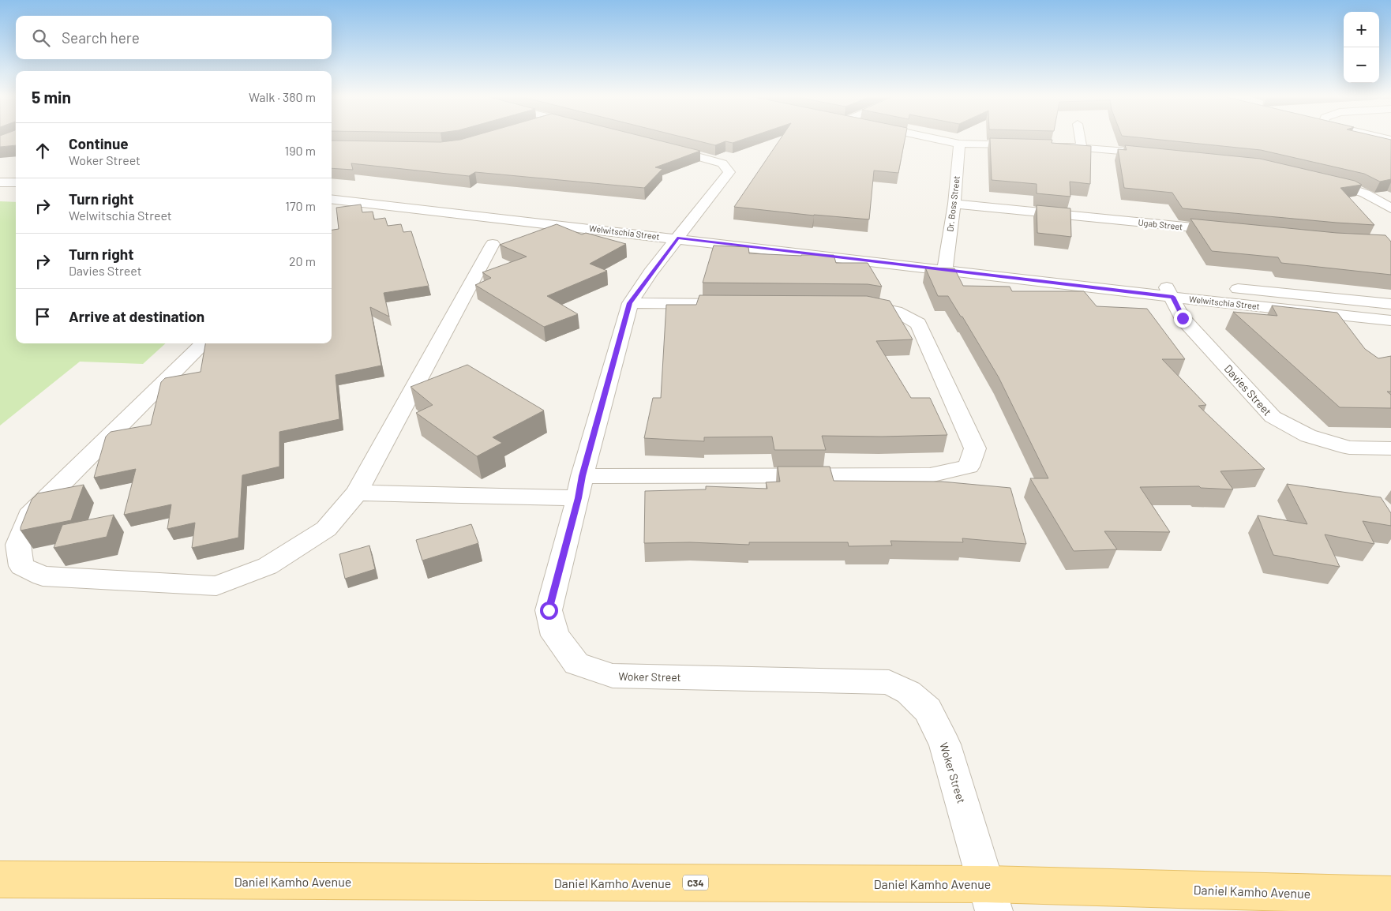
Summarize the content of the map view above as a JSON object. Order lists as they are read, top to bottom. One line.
{"streets":{"main road":["Daniel Kamho Avenue","C34"],"street":["Dr. Boss Street","Ugab Street","Welwitschia Street","Davies Street","Woker Street"]},"crossings":[["Dr. Boss Street","Ugab Street"],["Dr. Boss Street","Welwitschia Street"],["Welwitschia Street","Davies Street"],["Welwitschia Street","Woker Street"],["Woker Street","Daniel Kamho Avenue"]],"page":{"map_buttons":["+","−"],"search":"Search here","heading":["5 min","Walk · 380 m"],"list":[["Continue","Woker Street","190 m"],["Turn right","Welwitschia Street","170 m"],["Turn right","Davies Street","20 m"],"Arrive at destination"]}}
